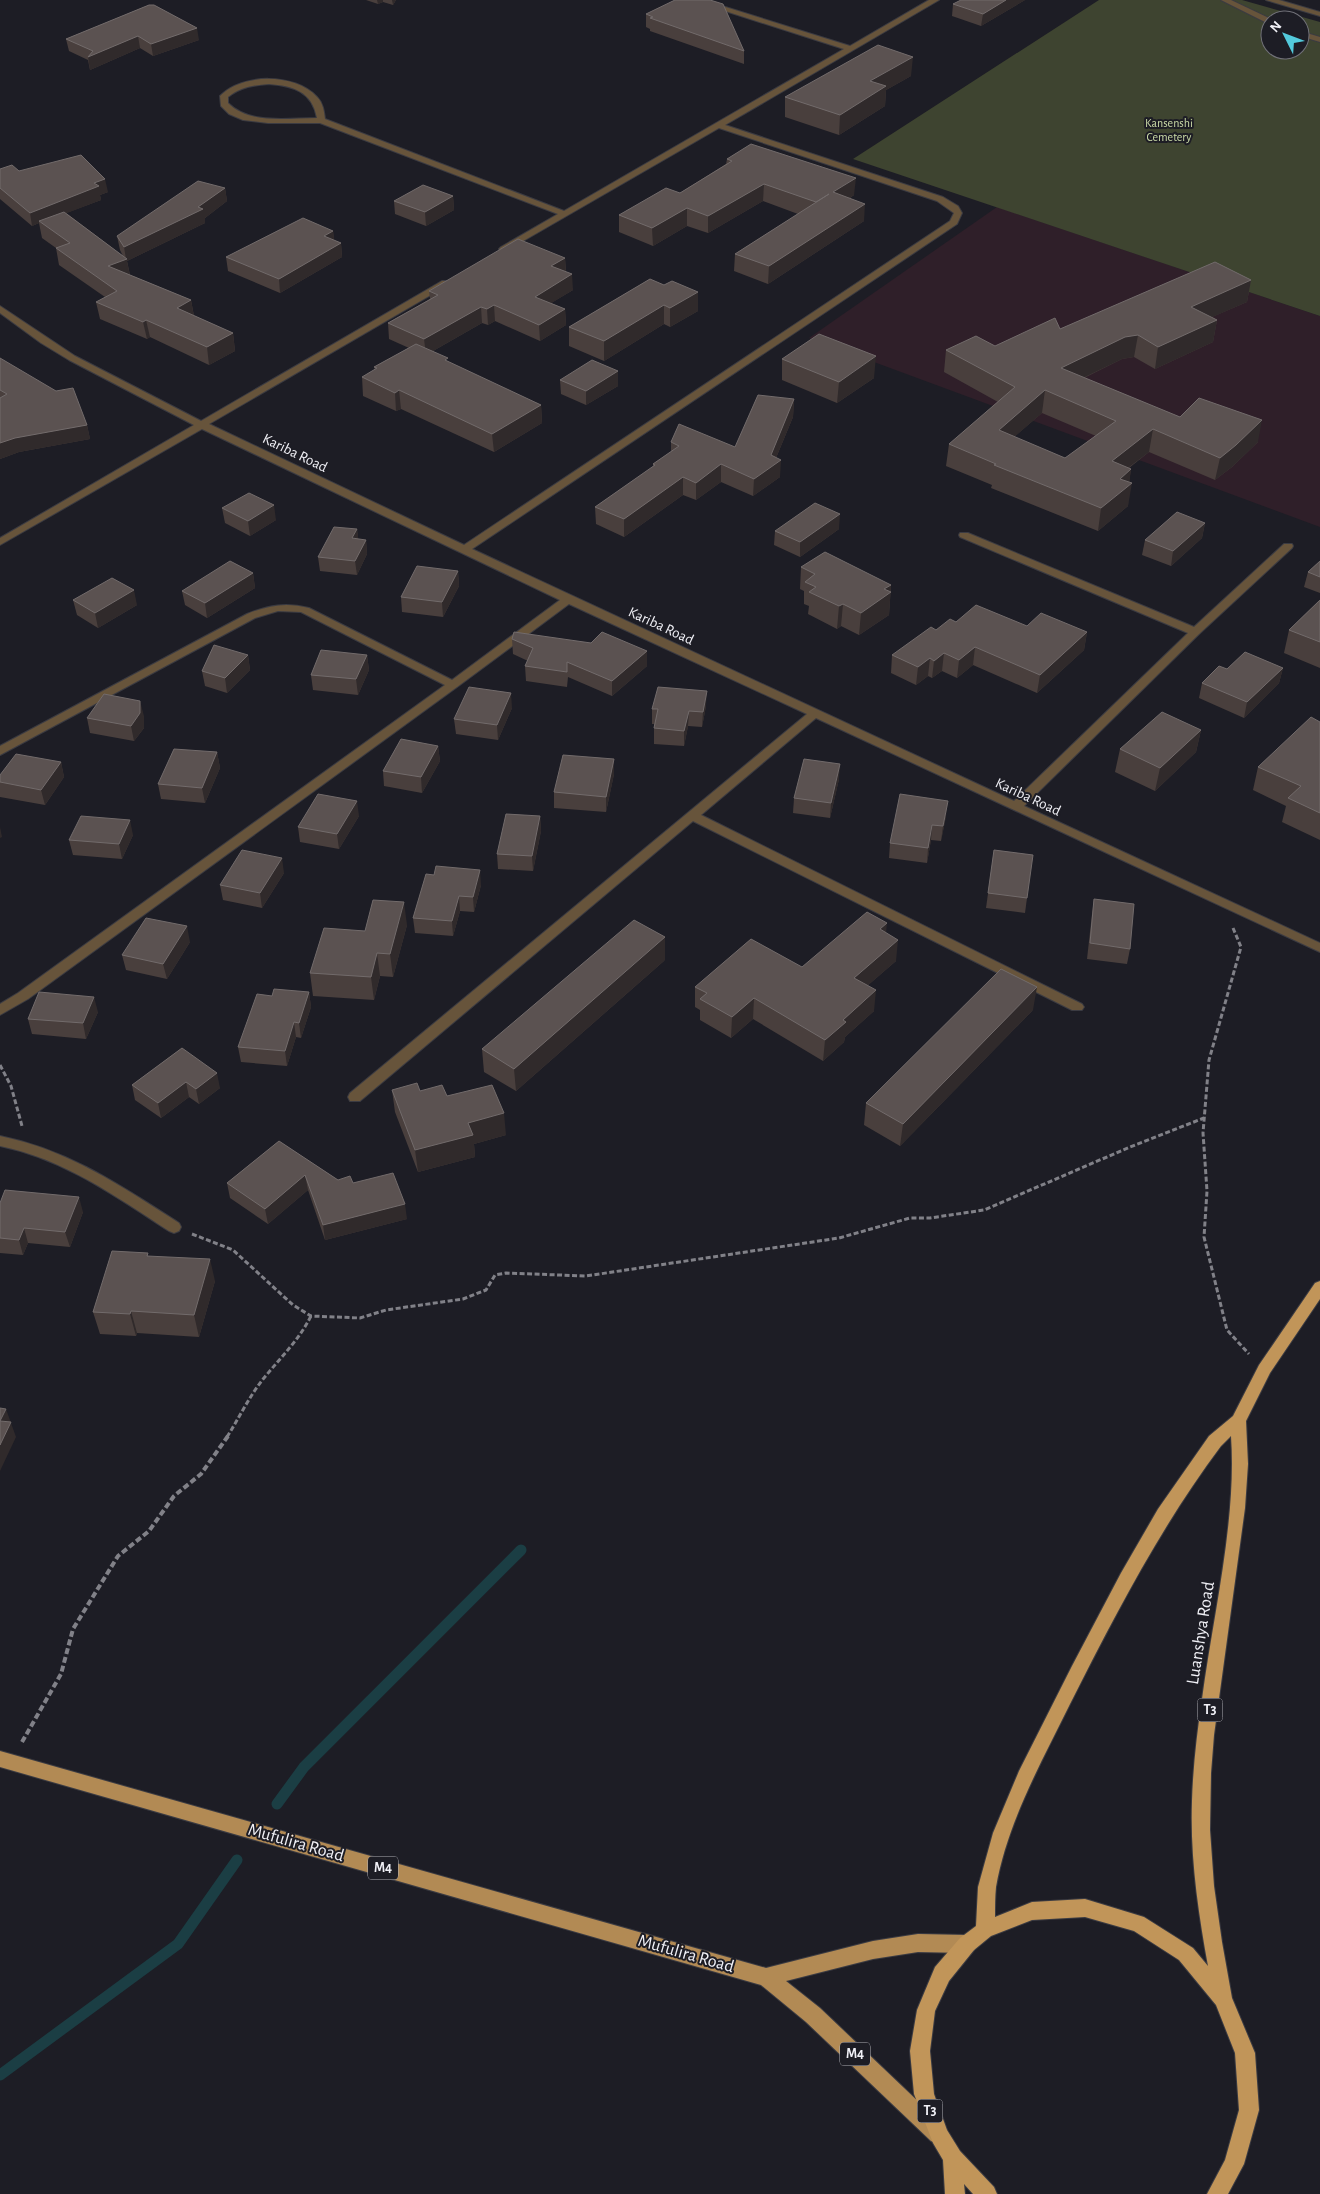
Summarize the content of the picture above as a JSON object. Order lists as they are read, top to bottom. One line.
{"streets":{"highway":["Luanshya Road","T3"],"main road":["Mufulira Road","M4"],"street":["Kariba Road"]},"crossings":[["Luanshya Road","T3"],["T3","M4"],["Mufulira Road","M4"]],"parks":["Kansenshi Cemetery"],"north":"top left"}
